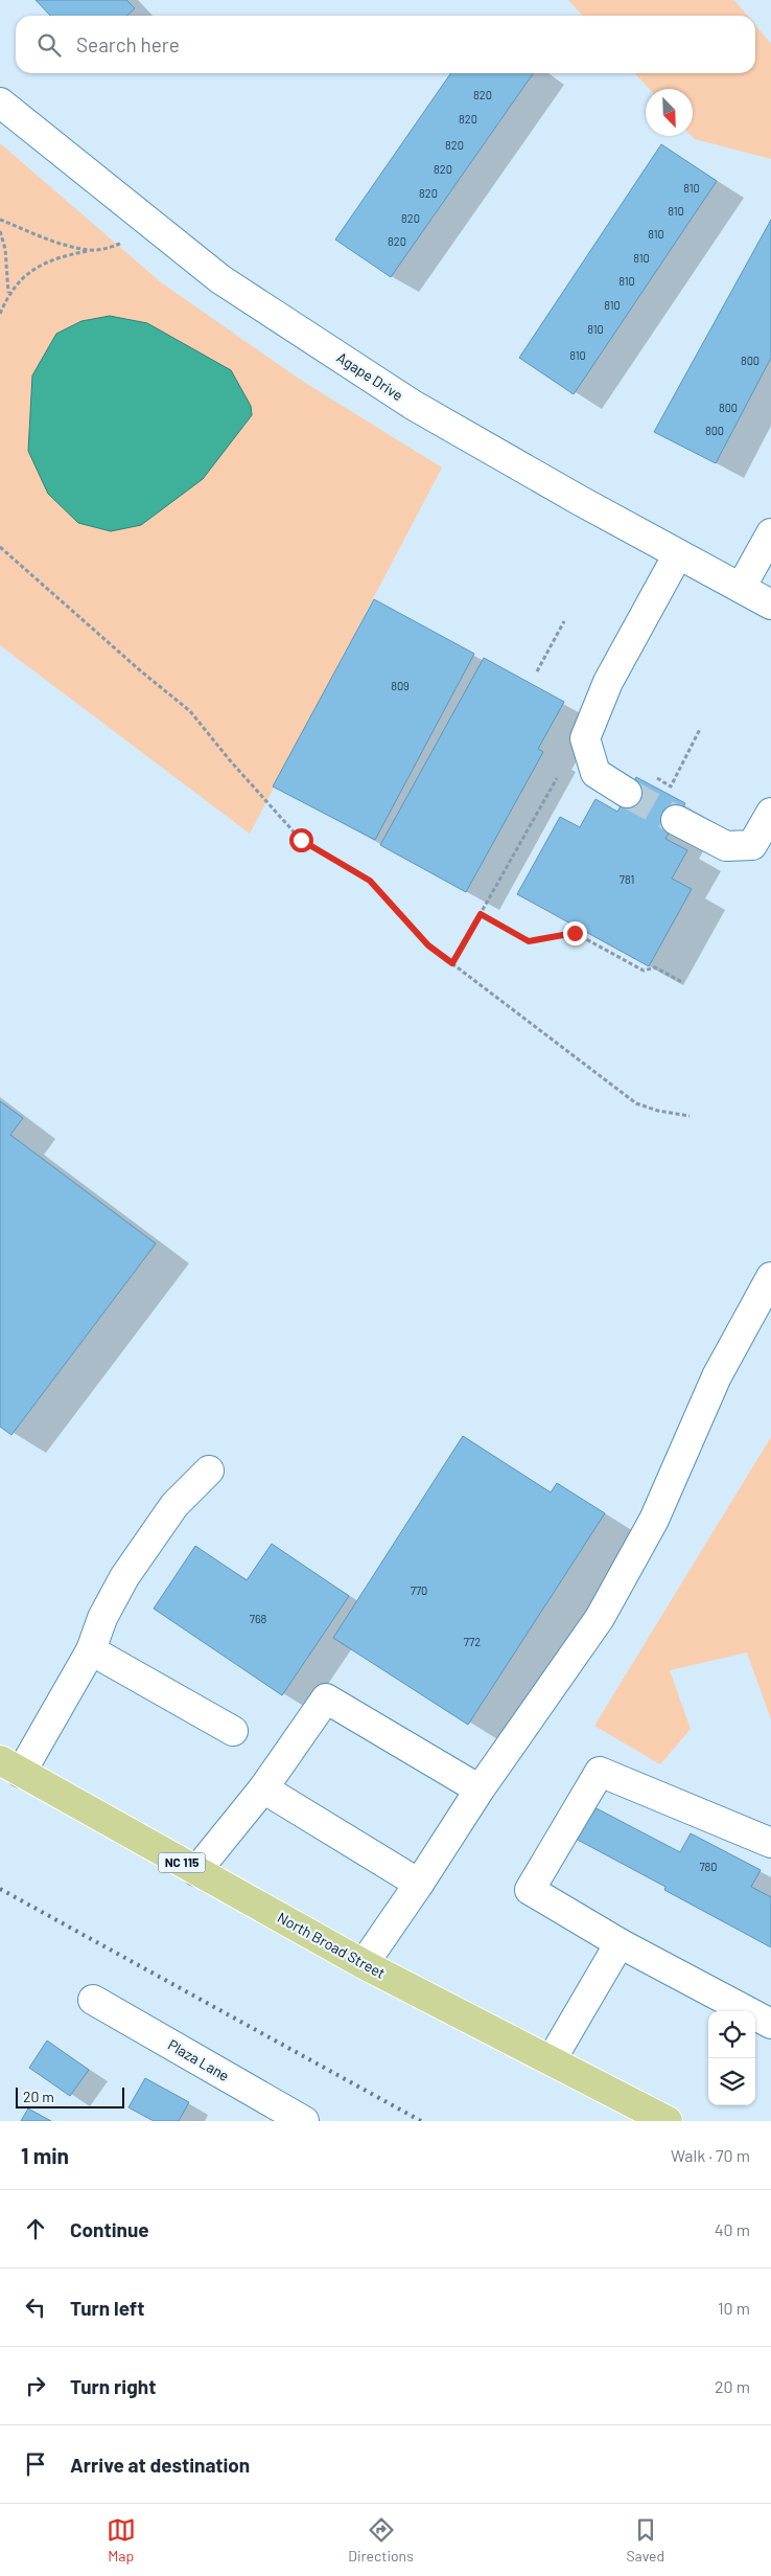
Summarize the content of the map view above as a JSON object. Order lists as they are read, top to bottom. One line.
{"streets":{"main road":["NC 115","North Broad Street"],"street":["Agape Drive","Plaza Lane"]},"house_numbers":["820","820","820","820","810","820","810","820","810","820","810","810","810","810","810","800","800","800","809","781","770","768","772","780"],"scale_bar":"20 m","north":"bottom right","page":{"search":"Search here","scale":"20 m","heading":["1 min","Walk · 70 m"],"list":[["Continue","40 m"],["Turn left","10 m"],["Turn right","20 m"],"Arrive at destination"],"nav":["Map","Directions","Saved"]}}
